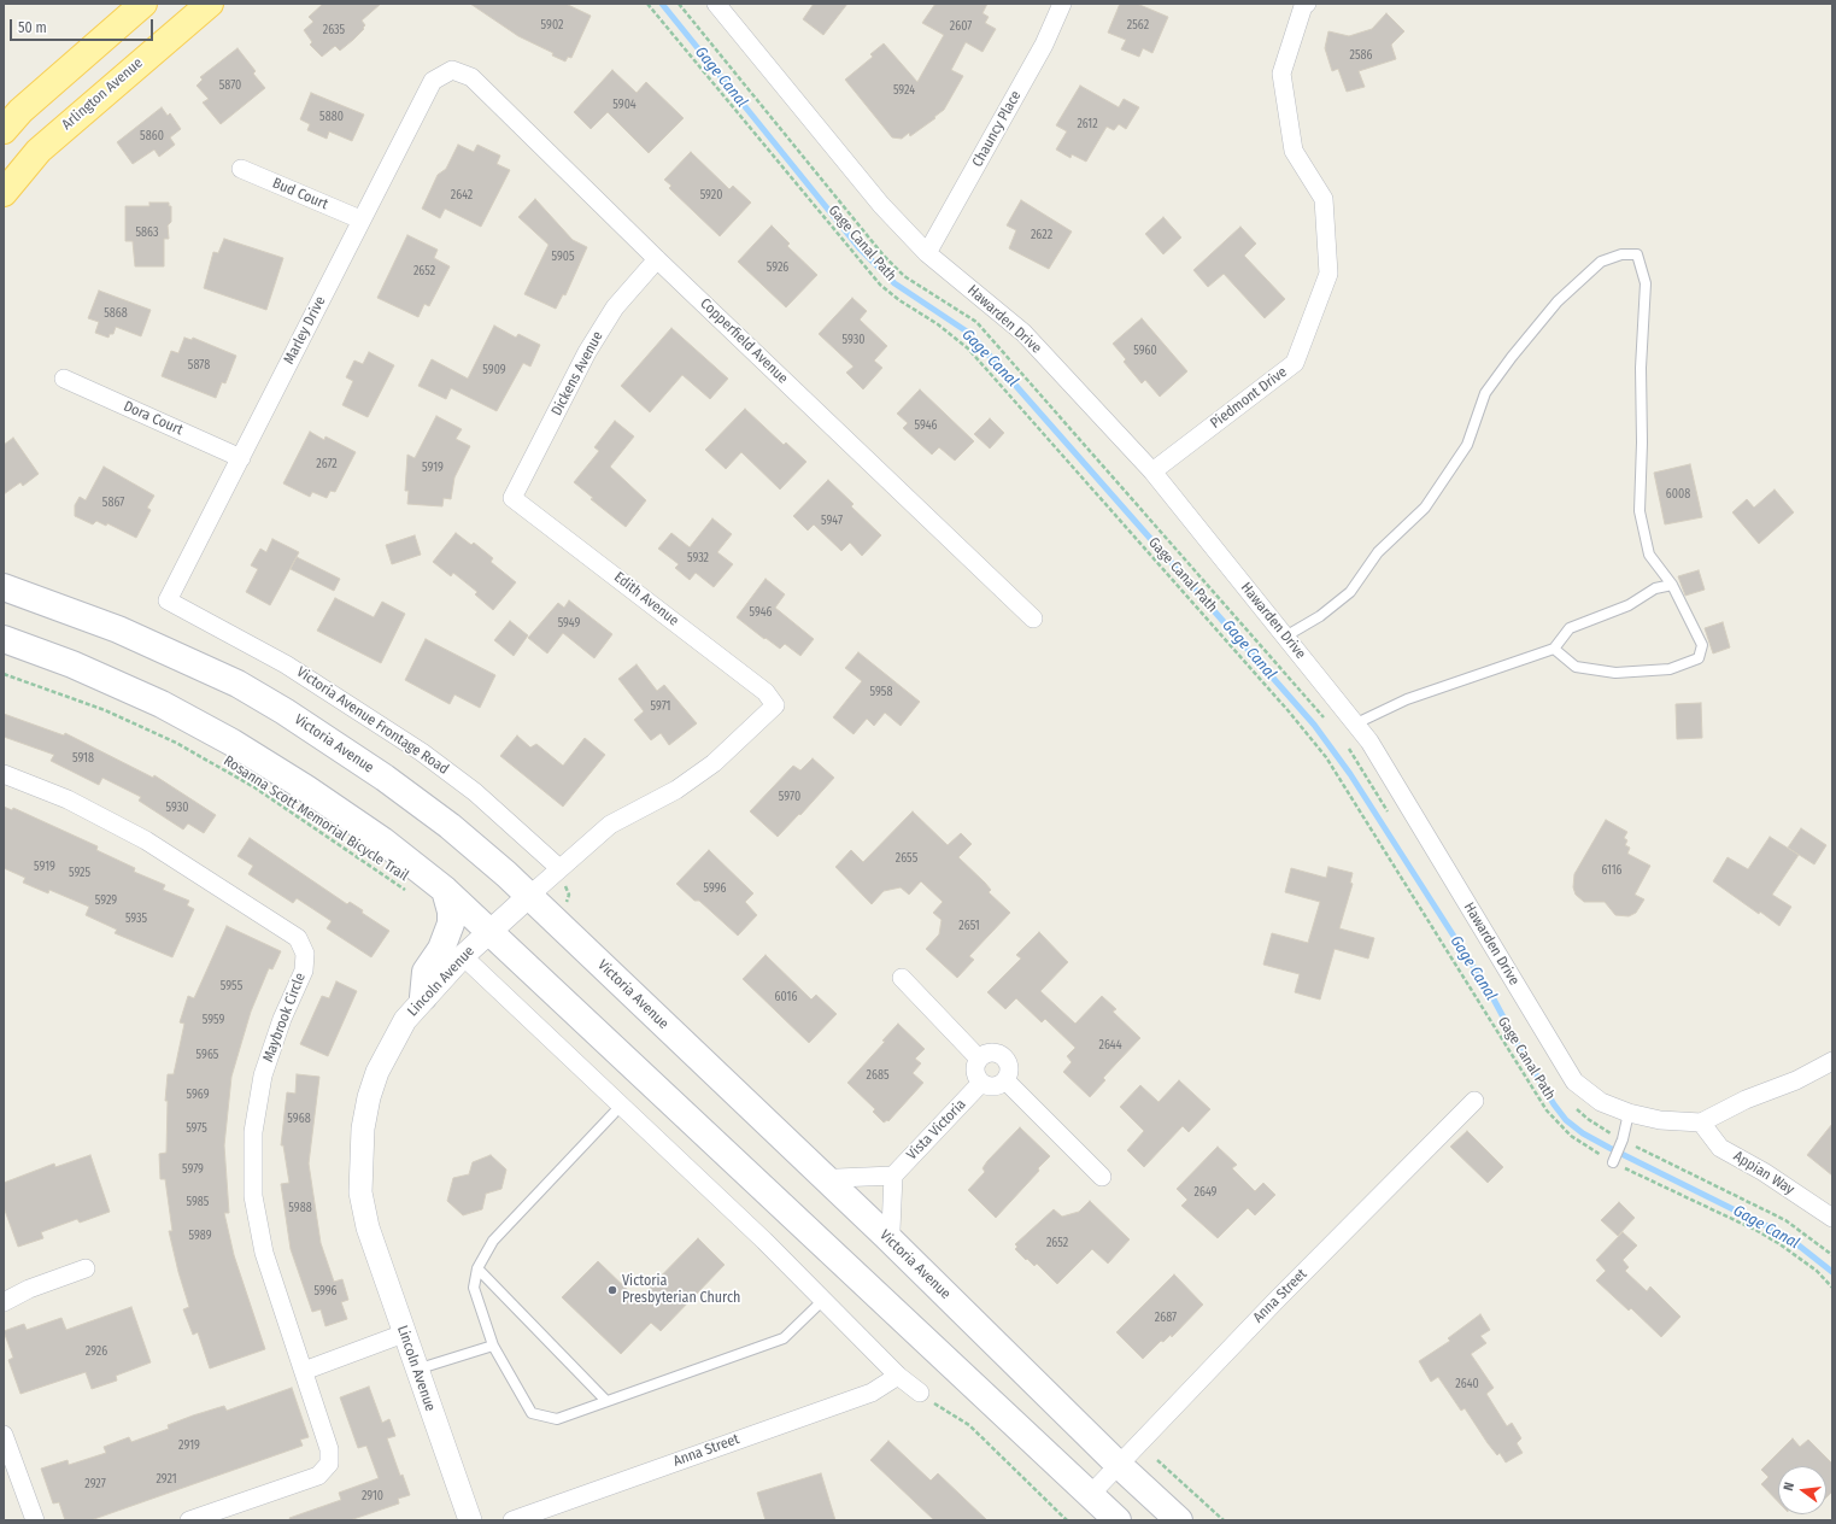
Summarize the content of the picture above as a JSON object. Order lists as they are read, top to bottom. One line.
{"streets":{"main road":["Arlington Avenue","Victoria Avenue"],"street":["Chauncy Place","Bud Court","Hawarden Drive","Marley Drive","Copperfield Avenue","Dickens Avenue","Piedmont Drive","Dora Court","Edith Avenue","Victoria Avenue Frontage Road","Lincoln Avenue","Maybrook Circle","Vista Victoria","Appian Way","Anna Street"],"path":["Gage Canal Path","Rosanna Scott Memorial Bicycle Trail"]},"crossings":[["Chauncy Place","Hawarden Drive"],["Bud Court","Marley Drive"],["Hawarden Drive","Piedmont Drive"],["Hawarden Drive","Appian Way"],["Marley Drive","Copperfield Avenue"],["Marley Drive","Dora Court"],["Marley Drive","Victoria Avenue Frontage Road"],["Copperfield Avenue","Dickens Avenue"],["Dickens Avenue","Edith Avenue"],["Edith Avenue","Lincoln Avenue"],["Victoria Avenue Frontage Road","Lincoln Avenue"],["Victoria Avenue","Lincoln Avenue"],["Victoria Avenue","Anna Street"]],"water":["Gage Canal"],"places":["Victoria Presbyterian Church"],"house_numbers":["5902","2562","2607","2635","2586","5870","5924","5904","5880","2612","5860","2642","5920","5863","2622","5905","5926","2652","5868","5930","5960","5878","5909","5946","2672","5919","6008","5867","5947","5932","5946","5949","5958","5971","5918","5970","5930","2655","5919","6116","5925","5996","5929","5935","2651","5955","6016","5959","2644","5965","2685","5969","5968","5975","5979","2649","5985","5988","5989","2652","5996","2687","2926","2640","2919","2921","2927","2910"],"scale_bar":"50 m","north":"left"}
